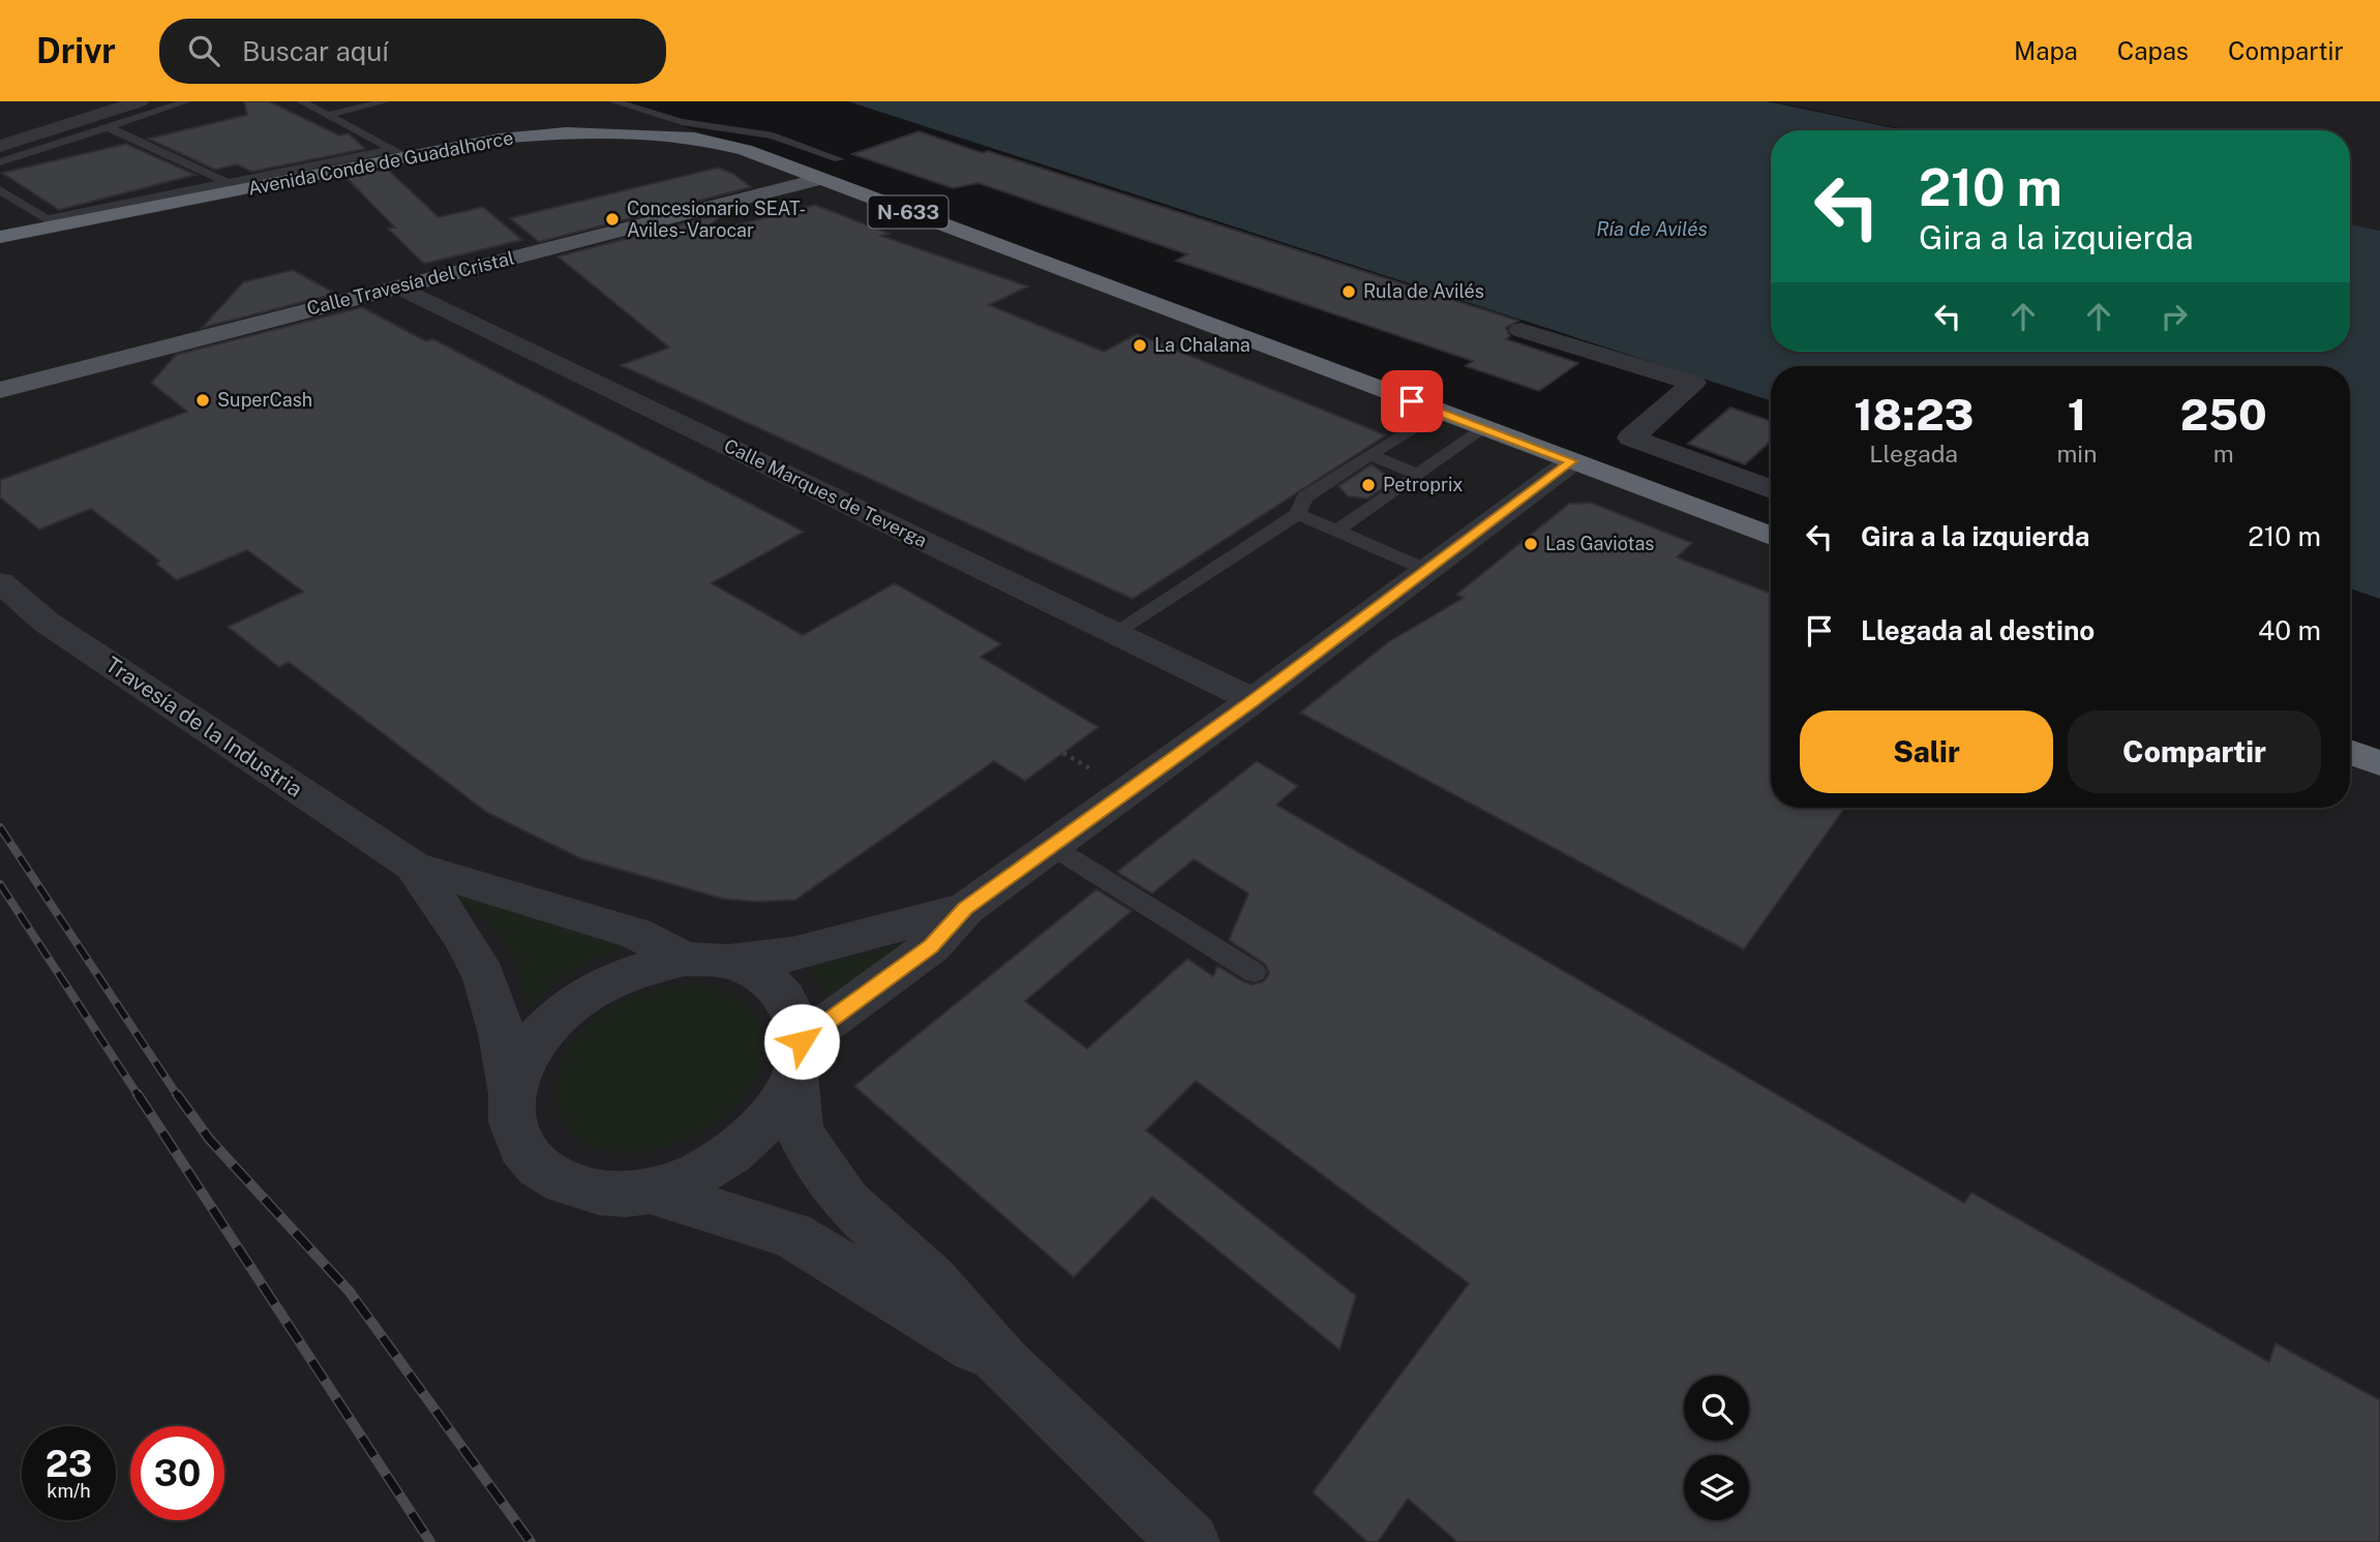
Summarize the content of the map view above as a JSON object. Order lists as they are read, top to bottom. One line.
{"streets":{"highway":["Avenida Conde de Guadalhorce","N-633"],"main road":["Calle Travesía del Cristal"],"street":["Calle Marques de Teverga","Travesía de la Industria"]},"crossings":[["Avenida Conde de Guadalhorce","Calle Travesía del Cristal"],["Calle Travesía del Cristal","Calle Marques de Teverga"]],"water":["Ría de Avilés"],"places":["Concesionario SEAT- Aviles- Varocar","Rula de Avilés","La Chalana","SuperCash","Petroprix","Las Gaviotas"],"page":{"header":"Drivr","search":"Buscar aquí","nav":["Mapa","Capas","Compartir"],"turn":["210 m","Gira a la izquierda"],"eta":["18:23","Llegada","1","min","250","m"],"list":[{"name":"Gira a la izquierda","value":"210 m"},{"name":"Llegada al destino","value":"40 m"}],"buttons":["Salir","Compartir"],"speed":"23 km/h","limit":"30"}}
